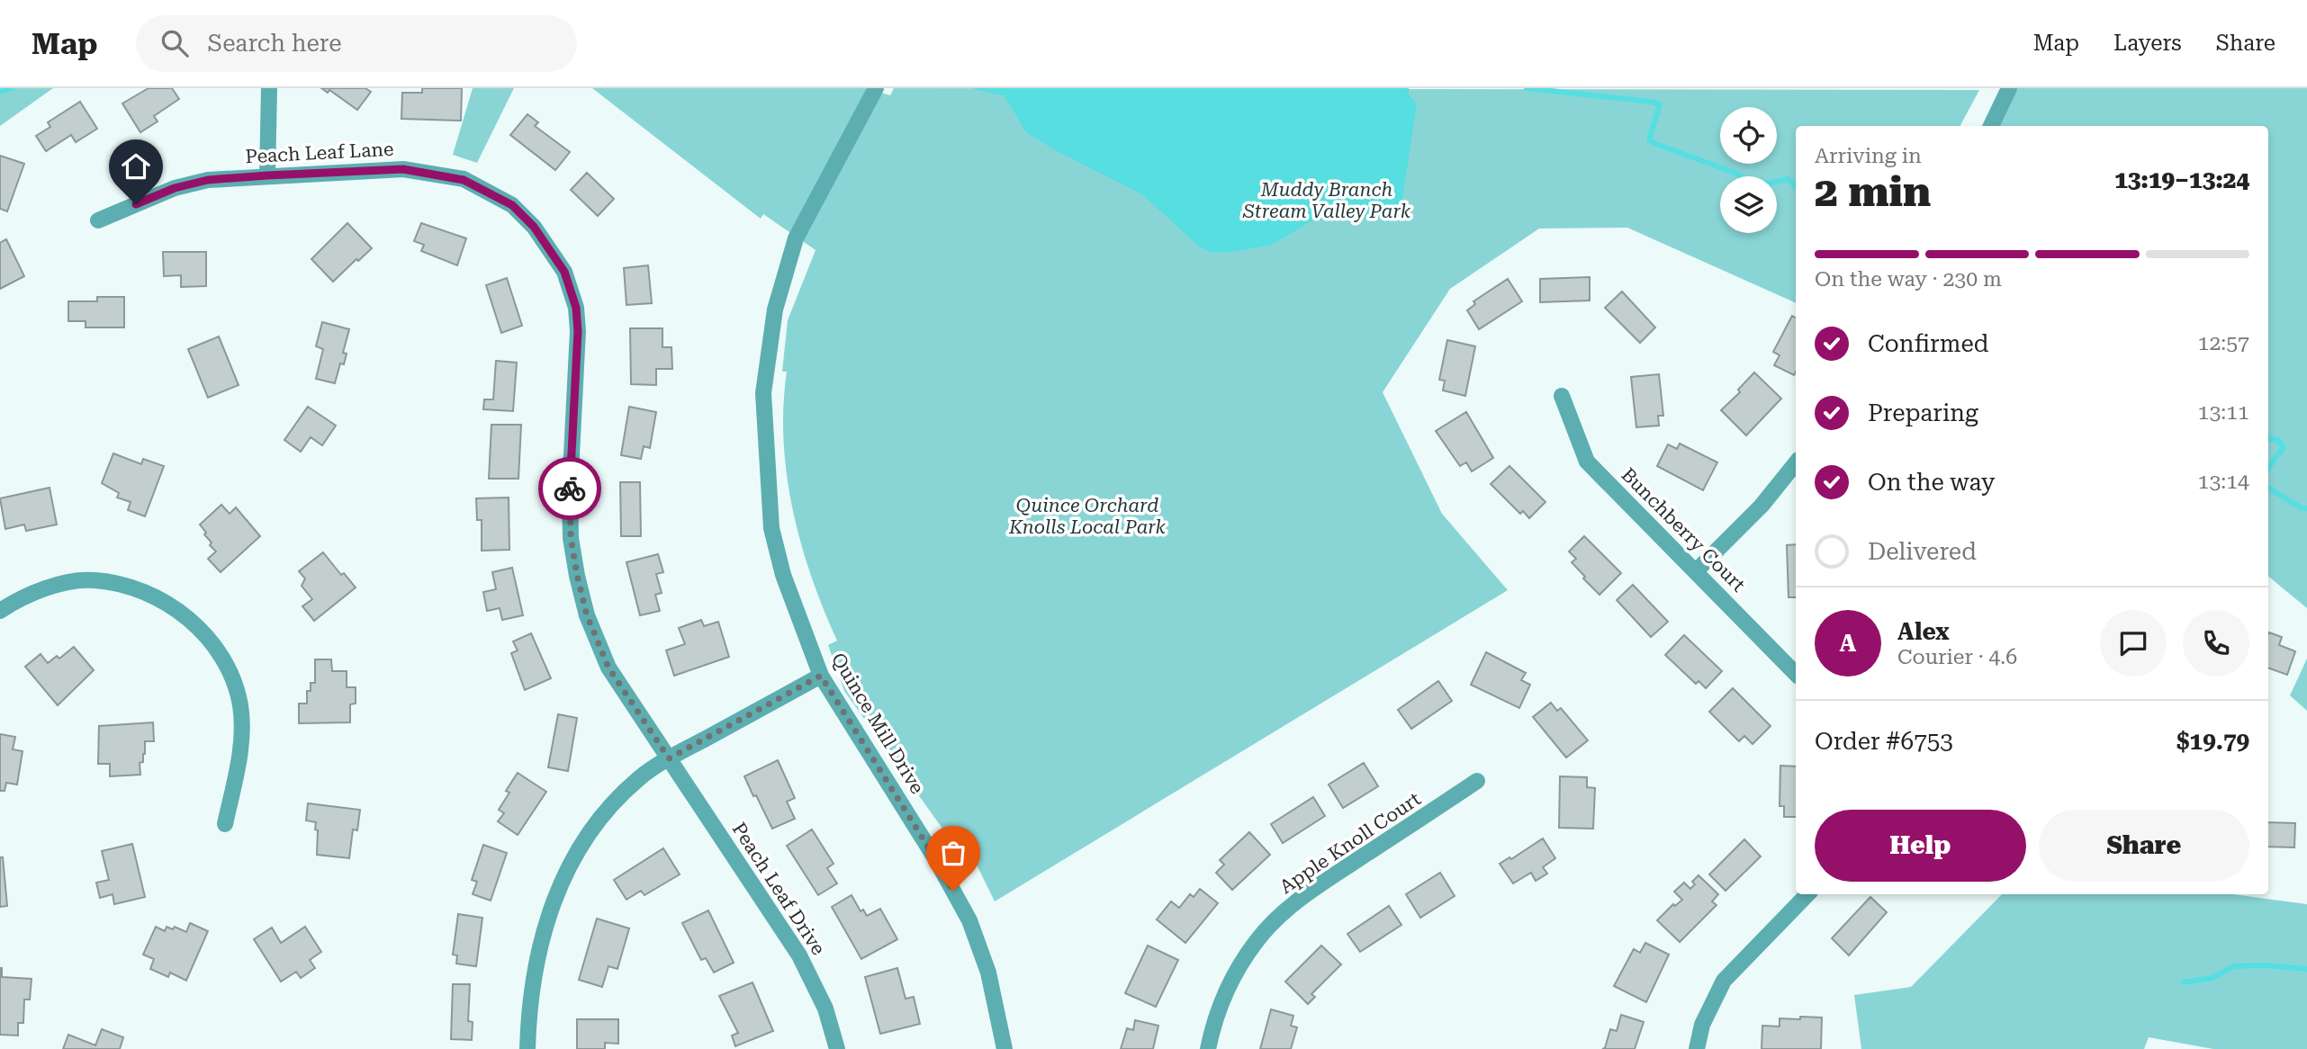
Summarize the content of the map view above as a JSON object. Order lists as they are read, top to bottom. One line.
{"streets":{"street":["Peach Leaf Lane","Bunchberry Court","Quince Mill Drive","Apple Knoll Court","Peach Leaf Drive"]},"crossings":[["Peach Leaf Lane","Peach Leaf Drive"]],"parks":["Muddy Branch Stream Valley Park","Quince Orchard Knolls Local Park"],"page":{"header":"Map","search":"Search here","nav":["Map","Layers","Share"],"heading":["2 min","Arriving in","13:19–13:24"],"panel":["Alex","Courier · 4.6","Order #6753","$19.79"],"bar":"On the way · 230 m","list":[["Confirmed","12:57"],["Preparing","13:11"],["On the way","13:14"],"Delivered"],"round":"A","buttons":["Help","Share"]}}
